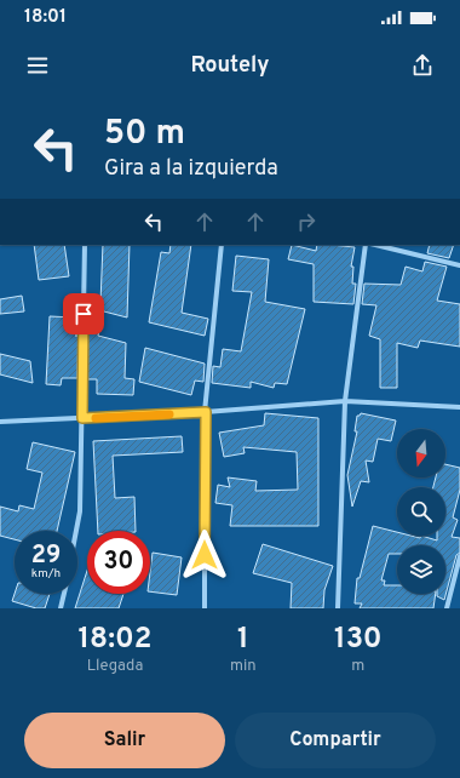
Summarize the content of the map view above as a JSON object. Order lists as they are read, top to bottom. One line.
{"north":"bottom","page":{"status":"18:01","header":"Routely","turn":["50 m","Gira a la izquierda"],"speed":"29 km/h","limit":"30","eta":["18:02","Llegada","1","min","130","m"],"buttons":["Salir","Compartir"]}}
